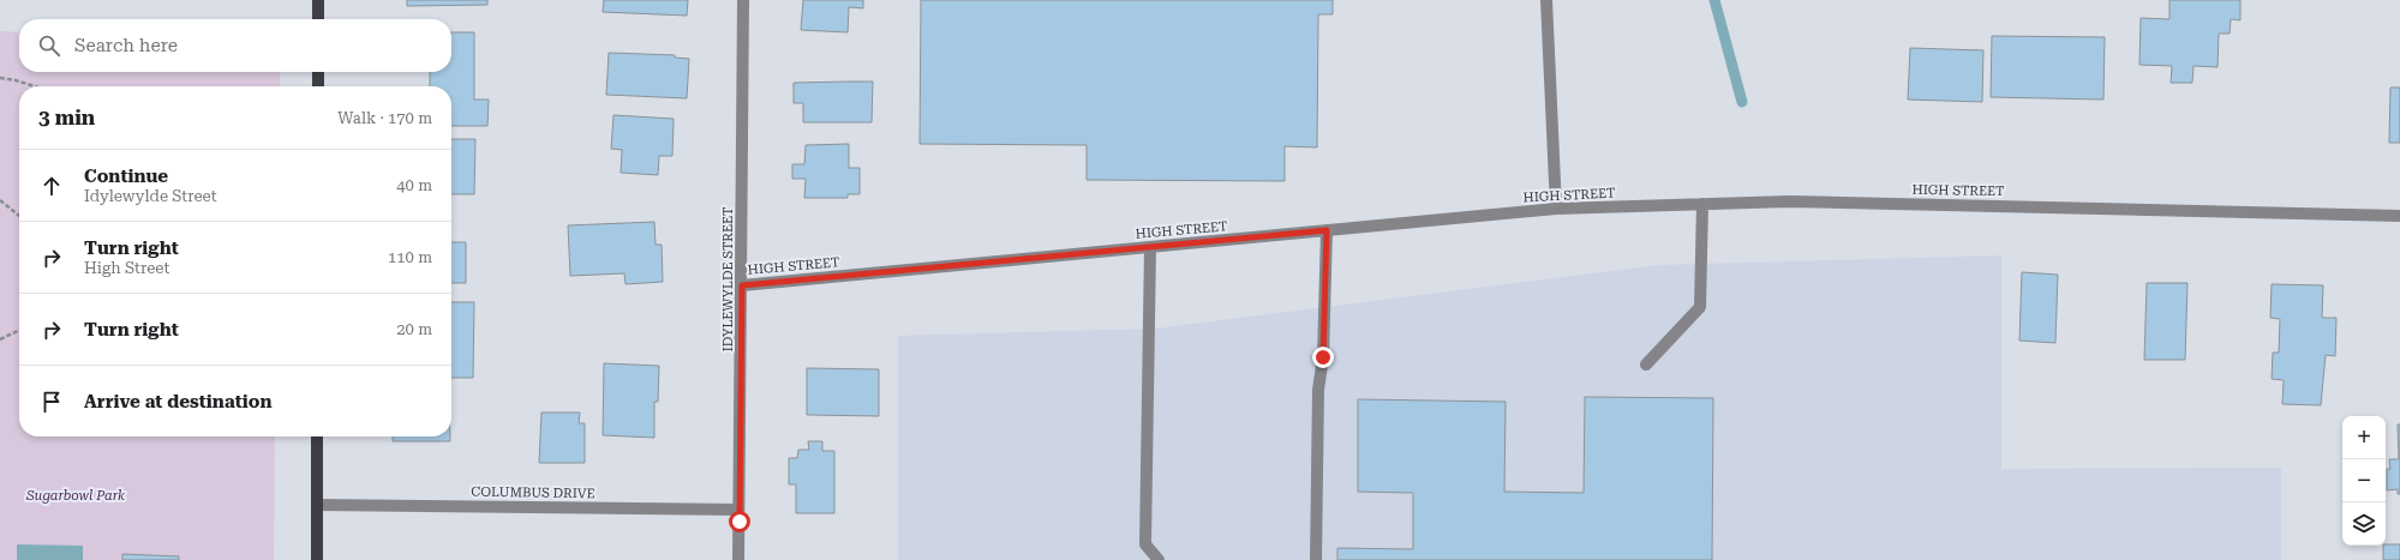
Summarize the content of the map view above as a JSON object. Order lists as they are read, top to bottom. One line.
{"streets":{"street":["HIGH STREET","IDYLEWYLDE STREET","COLUMBUS DRIVE"]},"crossings":[["HIGH STREET","IDYLEWYLDE STREET"],["IDYLEWYLDE STREET","COLUMBUS DRIVE"]],"parks":["Sugarbowl Park"],"page":{"search":"Search here","heading":["3 min","Walk · 170 m"],"list":[["Continue","Idylewylde Street","40 m"],["Turn right","High Street","110 m"],["Turn right","20 m"],"Arrive at destination"],"map_buttons":["+","−"]}}
